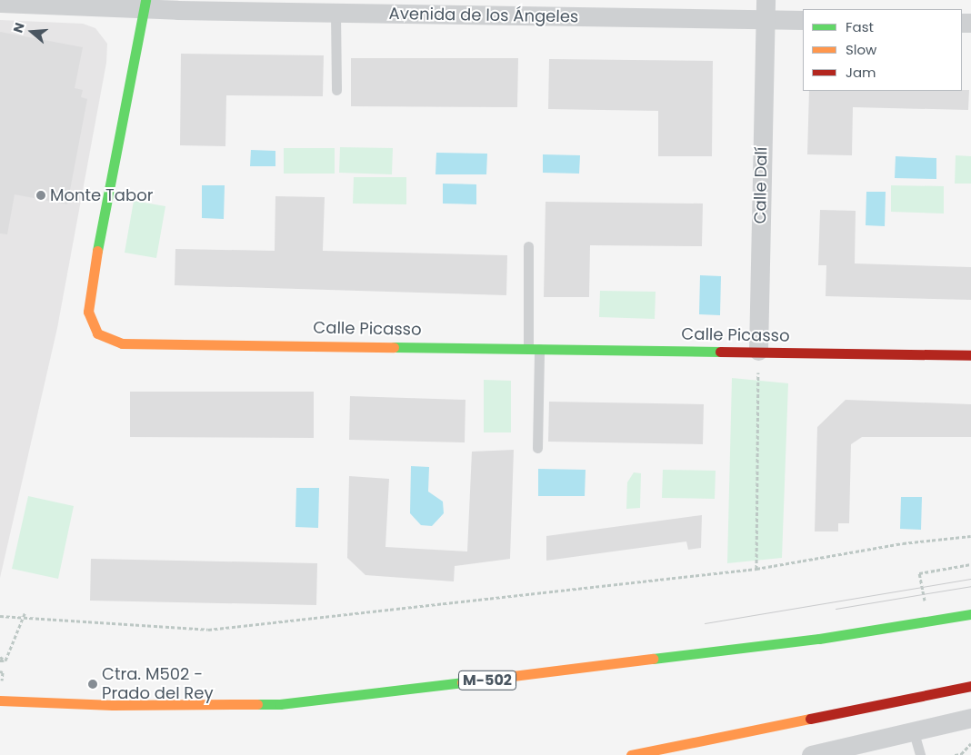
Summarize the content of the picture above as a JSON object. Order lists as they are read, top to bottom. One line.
{"streets":{"main road":["Calle Picasso","M-502"],"street":["Avenida de los Ángeles","Calle Dalí"]},"crossings":[["Avenida de los Ángeles","Calle Dalí"],["Avenida de los Ángeles","Calle Picasso"],["Calle Dalí","Calle Picasso"]],"places":["Monte Tabor","Ctra. M502 - Prado del Rey"],"legend":["Fast","Slow","Jam"],"north":"left"}
